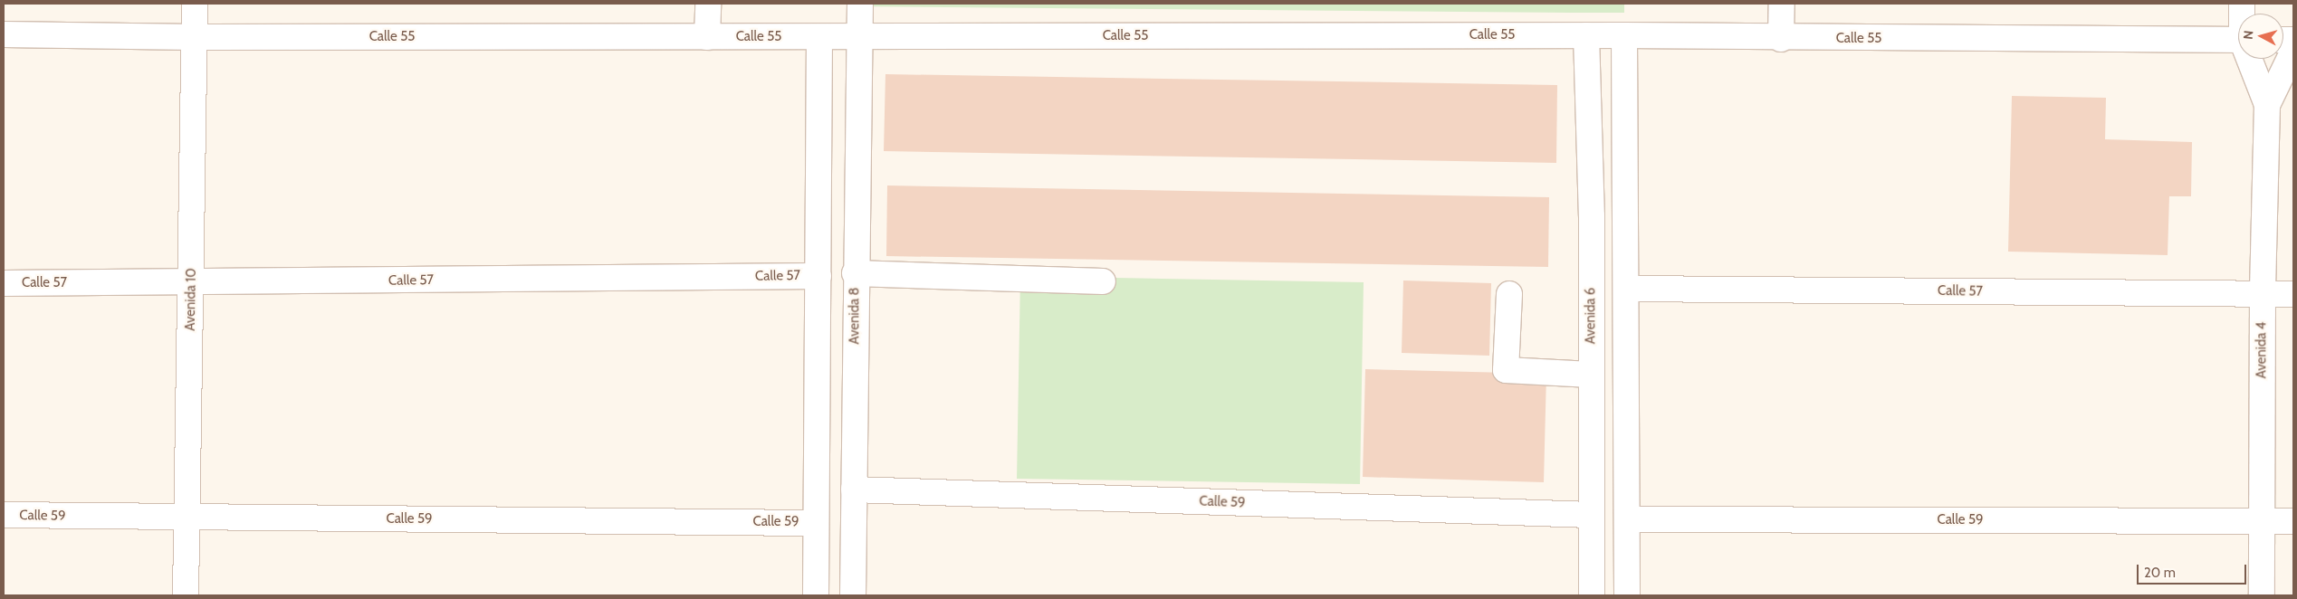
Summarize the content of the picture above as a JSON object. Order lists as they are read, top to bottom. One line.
{"streets":{"street":["Calle 55","Calle 57","Avenida 10","Avenida 8","Avenida 6","Avenida 4","Calle 59"]},"crossings":[["Calle 55","Avenida 10"],["Calle 55","Avenida 8"],["Calle 55","Avenida 6"],["Calle 57","Avenida 10"],["Calle 57","Avenida 4"],["Avenida 10","Calle 59"],["Avenida 8","Calle 59"],["Avenida 6","Calle 59"],["Avenida 4","Calle 59"]],"scale_bar":"20 m","north":"left"}
